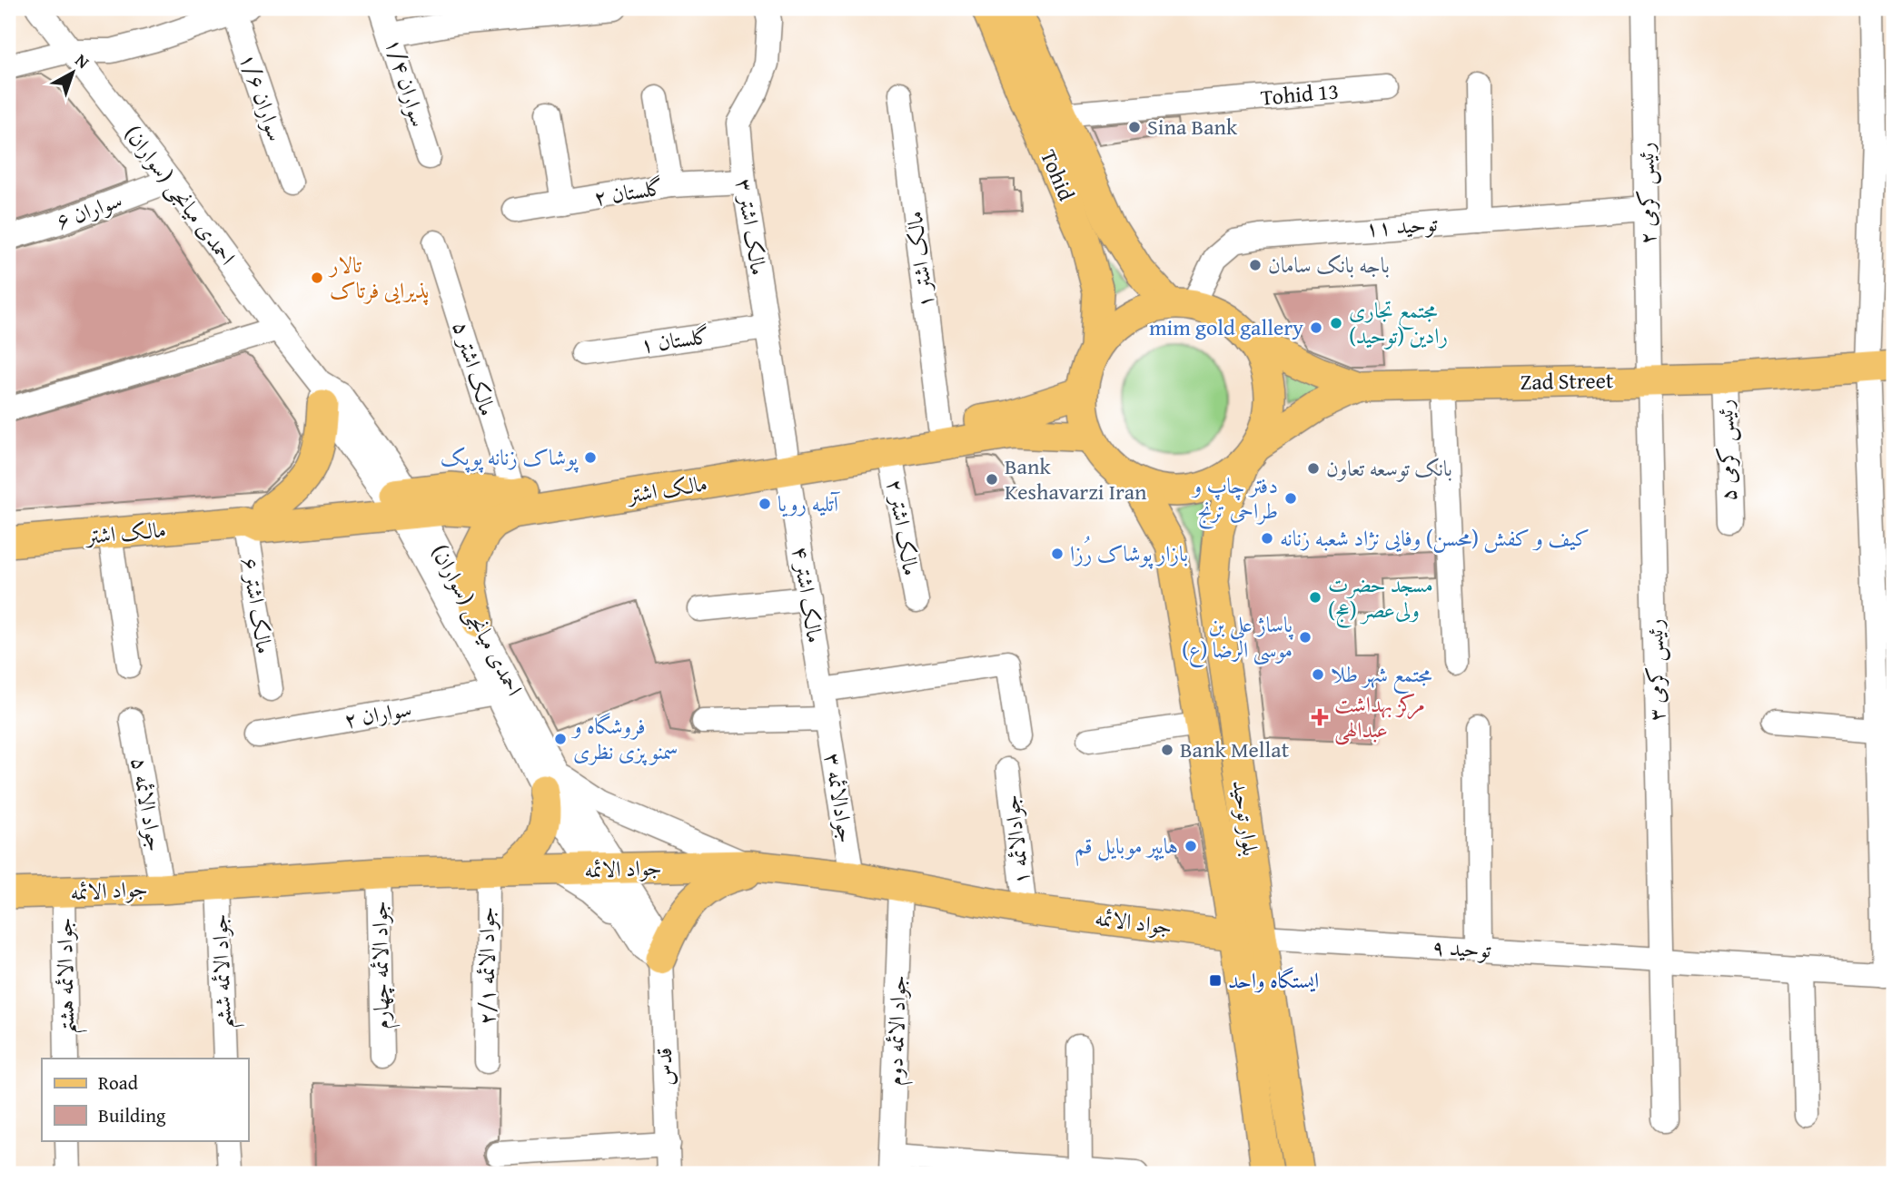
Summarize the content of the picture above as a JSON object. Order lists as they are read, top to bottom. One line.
{"streets":{"main road":["Tohid","Zad Street","مالک اشتر","بلوار توحید","جواد الائمه"],"street":["سواران ۱/۴","Tohid 13","سواران ۱/۶","گلستان ۲","رئیس کرمی ۲","احمدی میانجی (سواران)","سواران ۶","توحید ۱۱","مالک اشتر ۳","مالک اشتر ۱","گلستان ۱","مالک اشتر ۵","رئیس کرمی ۵","مالک اشتر ۲","مالک اشتر ۴","مالک اشتر ۶","رئیس کرمی ۳","سواران ۲","جوادالائمه ۳","جواد الائمه ۵","جوادالائمه ۱","توحید ۹","جواد الائمه چهارم","جواد الائمه ۲/۱","جواد الائمه ششم","جواد الائمه هشتم","جواد الائمه دوم","قدس"]},"crossings":[["Tohid 13","Tohid"],["Tohid","توحید ۱۱"],["Tohid","Zad Street"],["Tohid","مالک اشتر"],["Tohid","بلوار توحید"],["گلستان ۲","مالک اشتر ۳"],["رئیس کرمی ۲","توحید ۱۱"],["رئیس کرمی ۲","Zad Street"],["رئیس کرمی ۲","رئیس کرمی ۳"],["احمدی میانجی (سواران)","سواران ۶"],["احمدی میانجی (سواران)","مالک اشتر"],["احمدی میانجی (سواران)","سواران ۲"],["احمدی میانجی (سواران)","جواد الائمه"],["احمدی میانجی (سواران)","قدس"],["توحید ۱۱","Zad Street"],["توحید ۱۱","مالک اشتر"],["توحید ۱۱","بلوار توحید"],["مالک اشتر ۳","گلستان ۱"],["مالک اشتر ۳","مالک اشتر"],["مالک اشتر ۳","مالک اشتر ۴"],["مالک اشتر ۱","مالک اشتر"],["مالک اشتر ۵","مالک اشتر"],["Zad Street","رئیس کرمی ۵"],["Zad Street","مالک اشتر"],["Zad Street","رئیس کرمی ۳"],["Zad Street","بلوار توحید"],["مالک اشتر","مالک اشتر ۲"],["مالک اشتر","مالک اشتر ۴"],["مالک اشتر","مالک اشتر ۶"],["مالک اشتر","بلوار توحید"],["مالک اشتر ۴","جوادالائمه ۳"],["رئیس کرمی ۳","توحید ۹"],["جوادالائمه ۳","جواد الائمه"],["جواد الائمه ۵","جواد الائمه"],["بلوار توحید","جواد الائمه"],["بلوار توحید","توحید ۹"],["جوادالائمه ۱","جواد الائمه"],["جواد الائمه","توحید ۹"],["جواد الائمه","جواد الائمه چهارم"],["جواد الائمه","جواد الائمه ۲/۱"],["جواد الائمه","جواد الائمه ششم"],["جواد الائمه","جواد الائمه هشتم"],["جواد الائمه","جواد الائمه دوم"],["جواد الائمه","قدس"]],"places":{"other":["Sina Bank","باجه بانک سامان","تالار پذیرایی فرتاک","مجتمع تجاری رادین (توحید)","mim gold gallery","پوشاک زنانه پوپک","بانک توسعه تعاون","Bank Keshavarzi Iran","دفتر چاپ و طراحی ترنج","آتلیه رویا","کیف و کفش (محسن) وفایی نژاد شعبه زنانه","بازار پوشاک رُزا","مسجد حضرت ولی‌عصر (عج)","پاساژ علی بن موسی الرضا (ع)","مجتمع شهر طلا","فروشگاه و سمنو پزی نظری","Bank Mellat","هایپر موبایل قم"],"health":["مرکز بهداشت عبدالهی"],"transit":["ایستگاه واحد"]},"legend":["Road","Building"],"north":"top right"}
